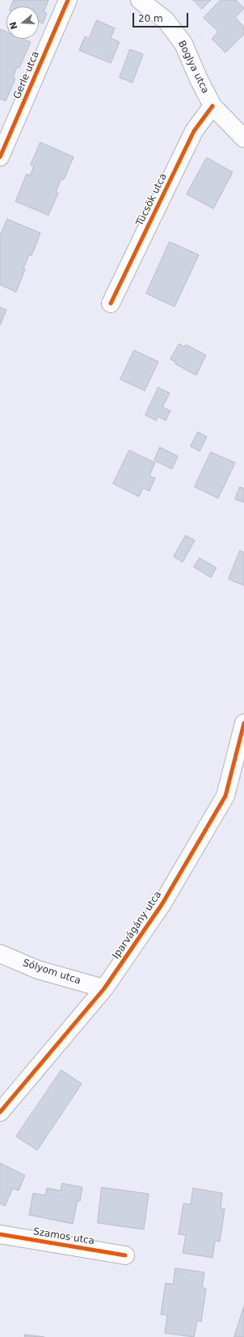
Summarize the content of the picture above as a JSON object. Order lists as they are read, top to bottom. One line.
{"streets":{"street":["Boglya utca","Gerle utca","Tücsök utca","Iparvágány utca","Sólyom utca","Szamos utca"]},"crossings":[["Boglya utca","Tücsök utca"],["Iparvágány utca","Sólyom utca"]],"scale_bar":"20 m","north":"left"}
